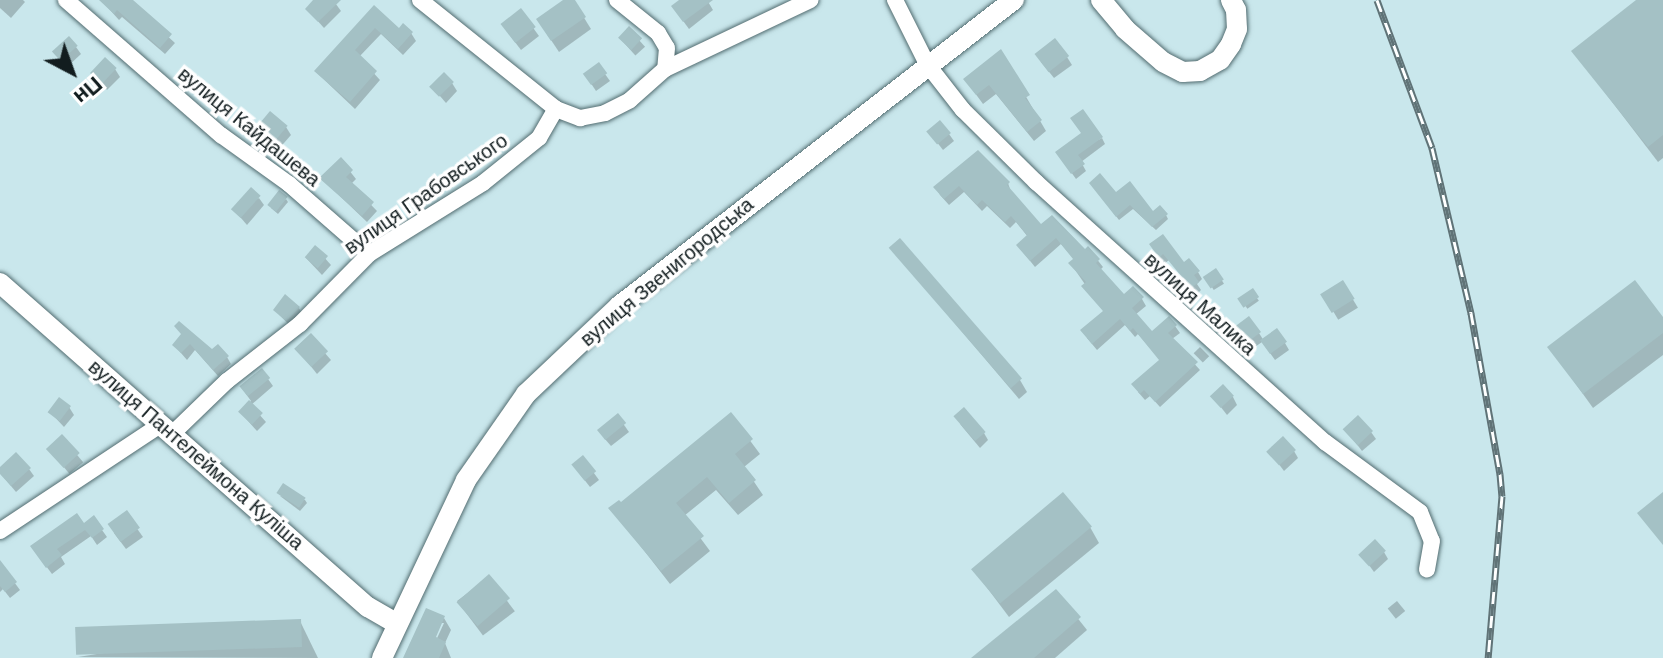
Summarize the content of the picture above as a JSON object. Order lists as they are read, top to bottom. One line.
{"streets":{"street":["вулиця Кайдашева","вулиця Грабовського","вулиця Звенигородська","вулиця Малика","вулиця Пантелеймона Куліша"]},"crossings":[["вулиця Кайдашева","вулиця Грабовського"],["вулиця Грабовського","вулиця Пантелеймона Куліша"],["вулиця Звенигородська","вулиця Малика"],["вулиця Звенигородська","вулиця Пантелеймона Куліша"]],"north":"bottom right"}
